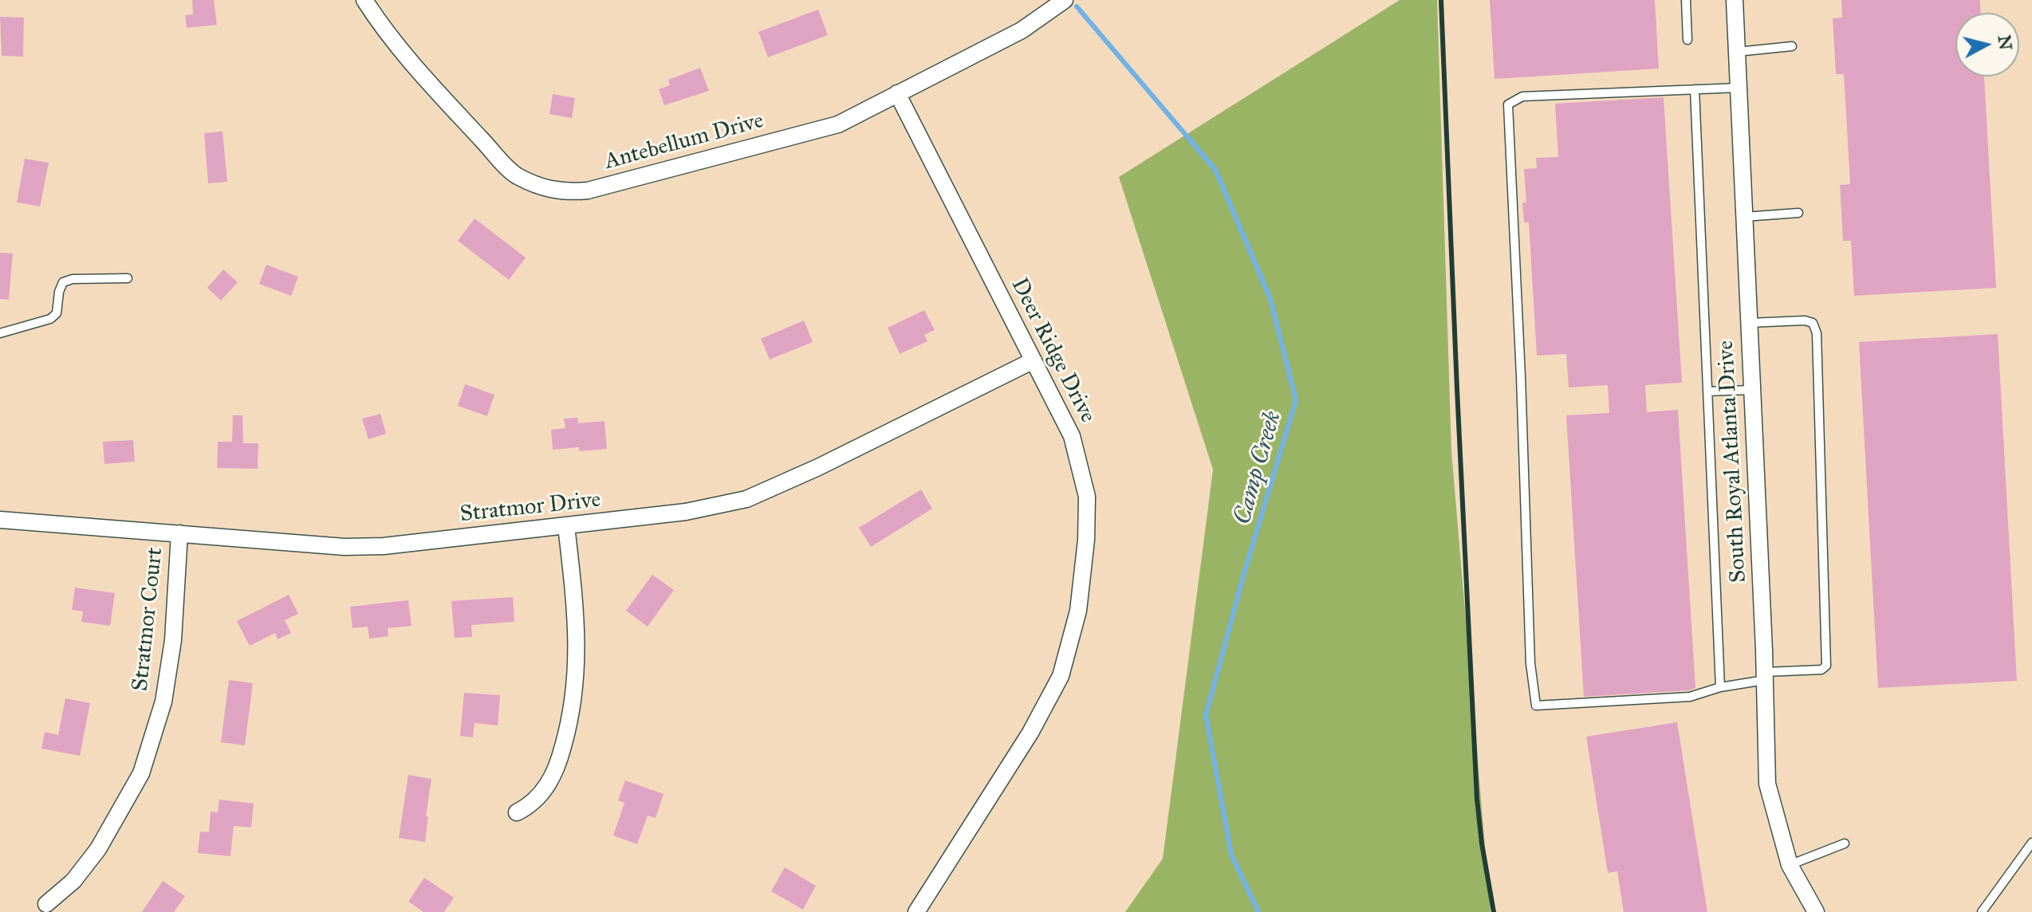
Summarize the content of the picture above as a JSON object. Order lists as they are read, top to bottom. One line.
{"streets":{"street":["Antebellum Drive","Deer Ridge Drive","South Royal Atlanta Drive","Stratmor Drive","Stratmor Court"]},"crossings":[["Antebellum Drive","Deer Ridge Drive"],["Deer Ridge Drive","Stratmor Drive"],["Stratmor Drive","Stratmor Court"]],"water":["Camp Creek"],"north":"right"}
